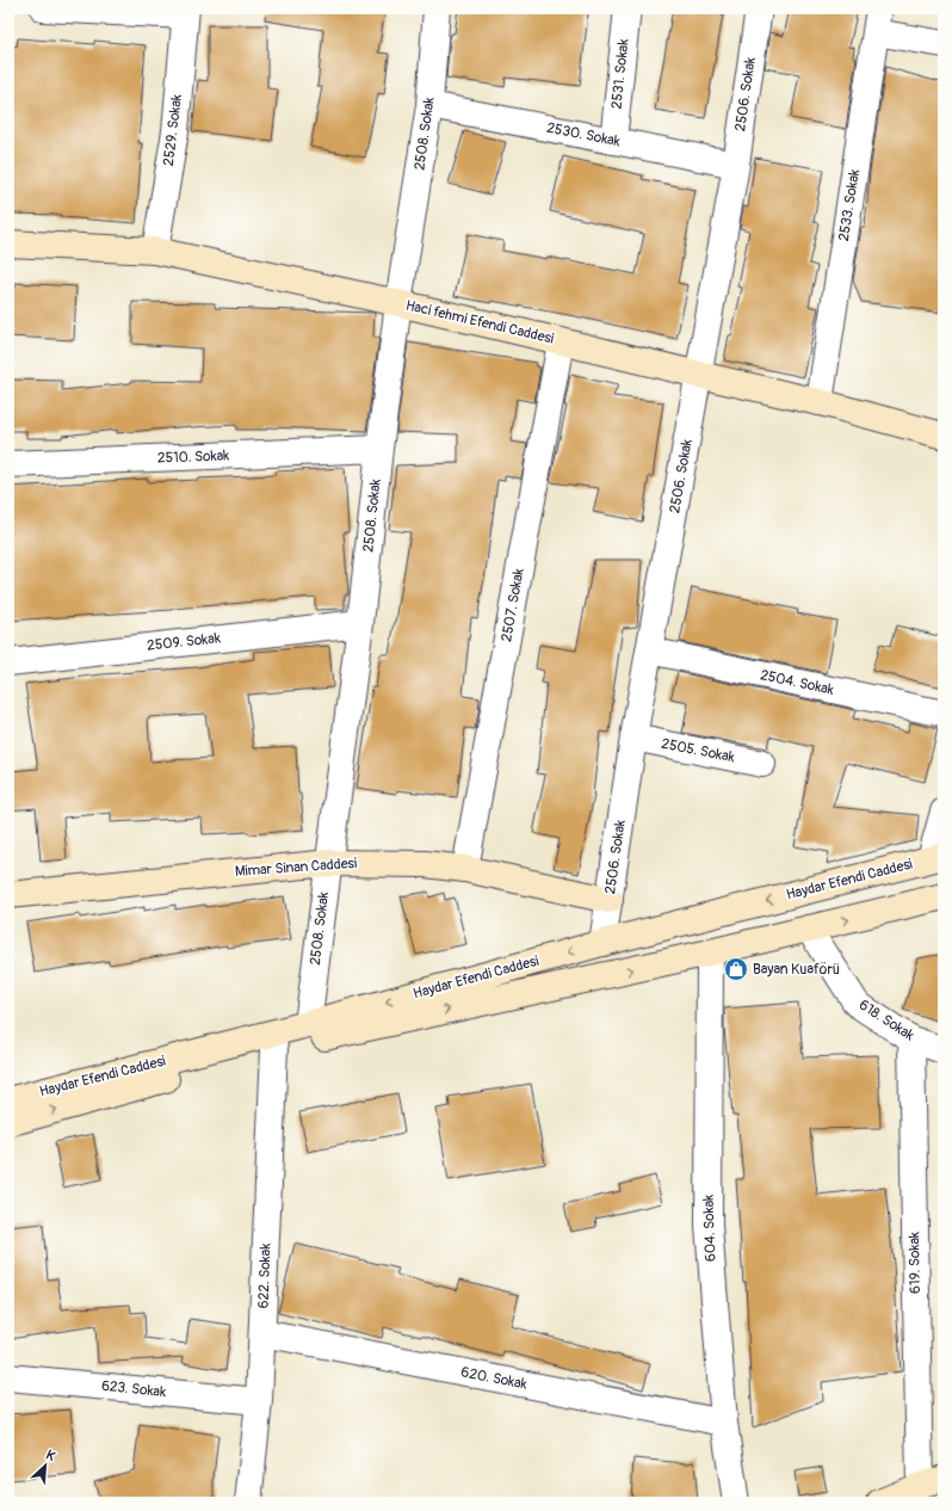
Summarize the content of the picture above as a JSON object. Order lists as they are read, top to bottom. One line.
{"streets":{"main road":["Haci fehmi Efendi Caddesi","Mimar Sinan Caddesi","Haydar Efendi Caddesi"],"street":["2531. Sokak","2506. Sokak","2529. Sokak","2508. Sokak","2530. Sokak","2533. Sokak","2510. Sokak","2507. Sokak","2509. Sokak","2504. Sokak","2505. Sokak","618. Sokak","604. Sokak","619. Sokak","622. Sokak","620. Sokak","623. Sokak"]},"crossings":[["2531. Sokak","2530. Sokak"],["2506. Sokak","2530. Sokak"],["2506. Sokak","Haci fehmi Efendi Caddesi"],["2506. Sokak","2504. Sokak"],["2506. Sokak","2505. Sokak"],["2506. Sokak","Mimar Sinan Caddesi"],["2506. Sokak","Haydar Efendi Caddesi"],["2529. Sokak","Haci fehmi Efendi Caddesi"],["2508. Sokak","2530. Sokak"],["2508. Sokak","Haci fehmi Efendi Caddesi"],["2508. Sokak","2510. Sokak"],["2508. Sokak","2509. Sokak"],["2508. Sokak","Mimar Sinan Caddesi"],["2508. Sokak","Haydar Efendi Caddesi"],["2533. Sokak","Haci fehmi Efendi Caddesi"],["Haci fehmi Efendi Caddesi","2507. Sokak"],["2507. Sokak","Mimar Sinan Caddesi"],["Haydar Efendi Caddesi","618. Sokak"],["Haydar Efendi Caddesi","604. Sokak"],["Haydar Efendi Caddesi","622. Sokak"],["618. Sokak","619. Sokak"],["604. Sokak","620. Sokak"],["622. Sokak","620. Sokak"],["622. Sokak","623. Sokak"]],"places":{"shop":["Bayan Kuaförü"]},"north":"top right"}
